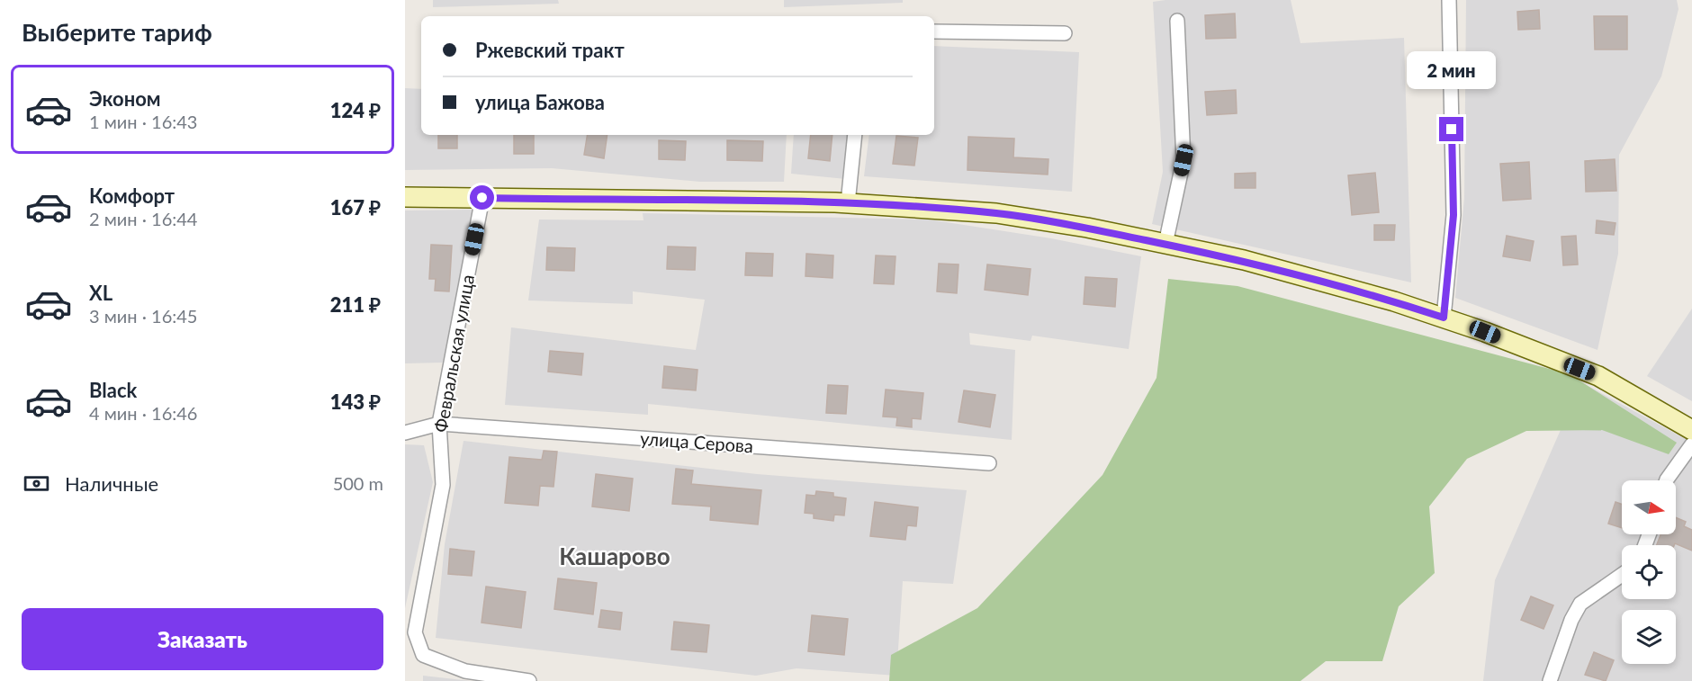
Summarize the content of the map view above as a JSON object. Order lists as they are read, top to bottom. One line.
{"streets":{"street":["Февральская улица","улица Серова"]},"crossings":[["Февральская улица","улица Серова"]],"districts":["Кашарово"],"north":"right","page":{"heading":"Выберите тариф","banner":["Ржевский тракт","улица Бажова"],"bubble":"2 мин","list":[{"name":"Эконом","note":"1 мин · 16:43","value":"124 ₽"},{"name":"Комфорт","note":"2 мин · 16:44","value":"167 ₽"},{"name":"XL","note":"3 мин · 16:45","value":"211 ₽"},{"name":"Black","note":"4 мин · 16:46","value":"143 ₽"}],"pay":["Наличные","500 m"],"buttons":"Заказать"}}
